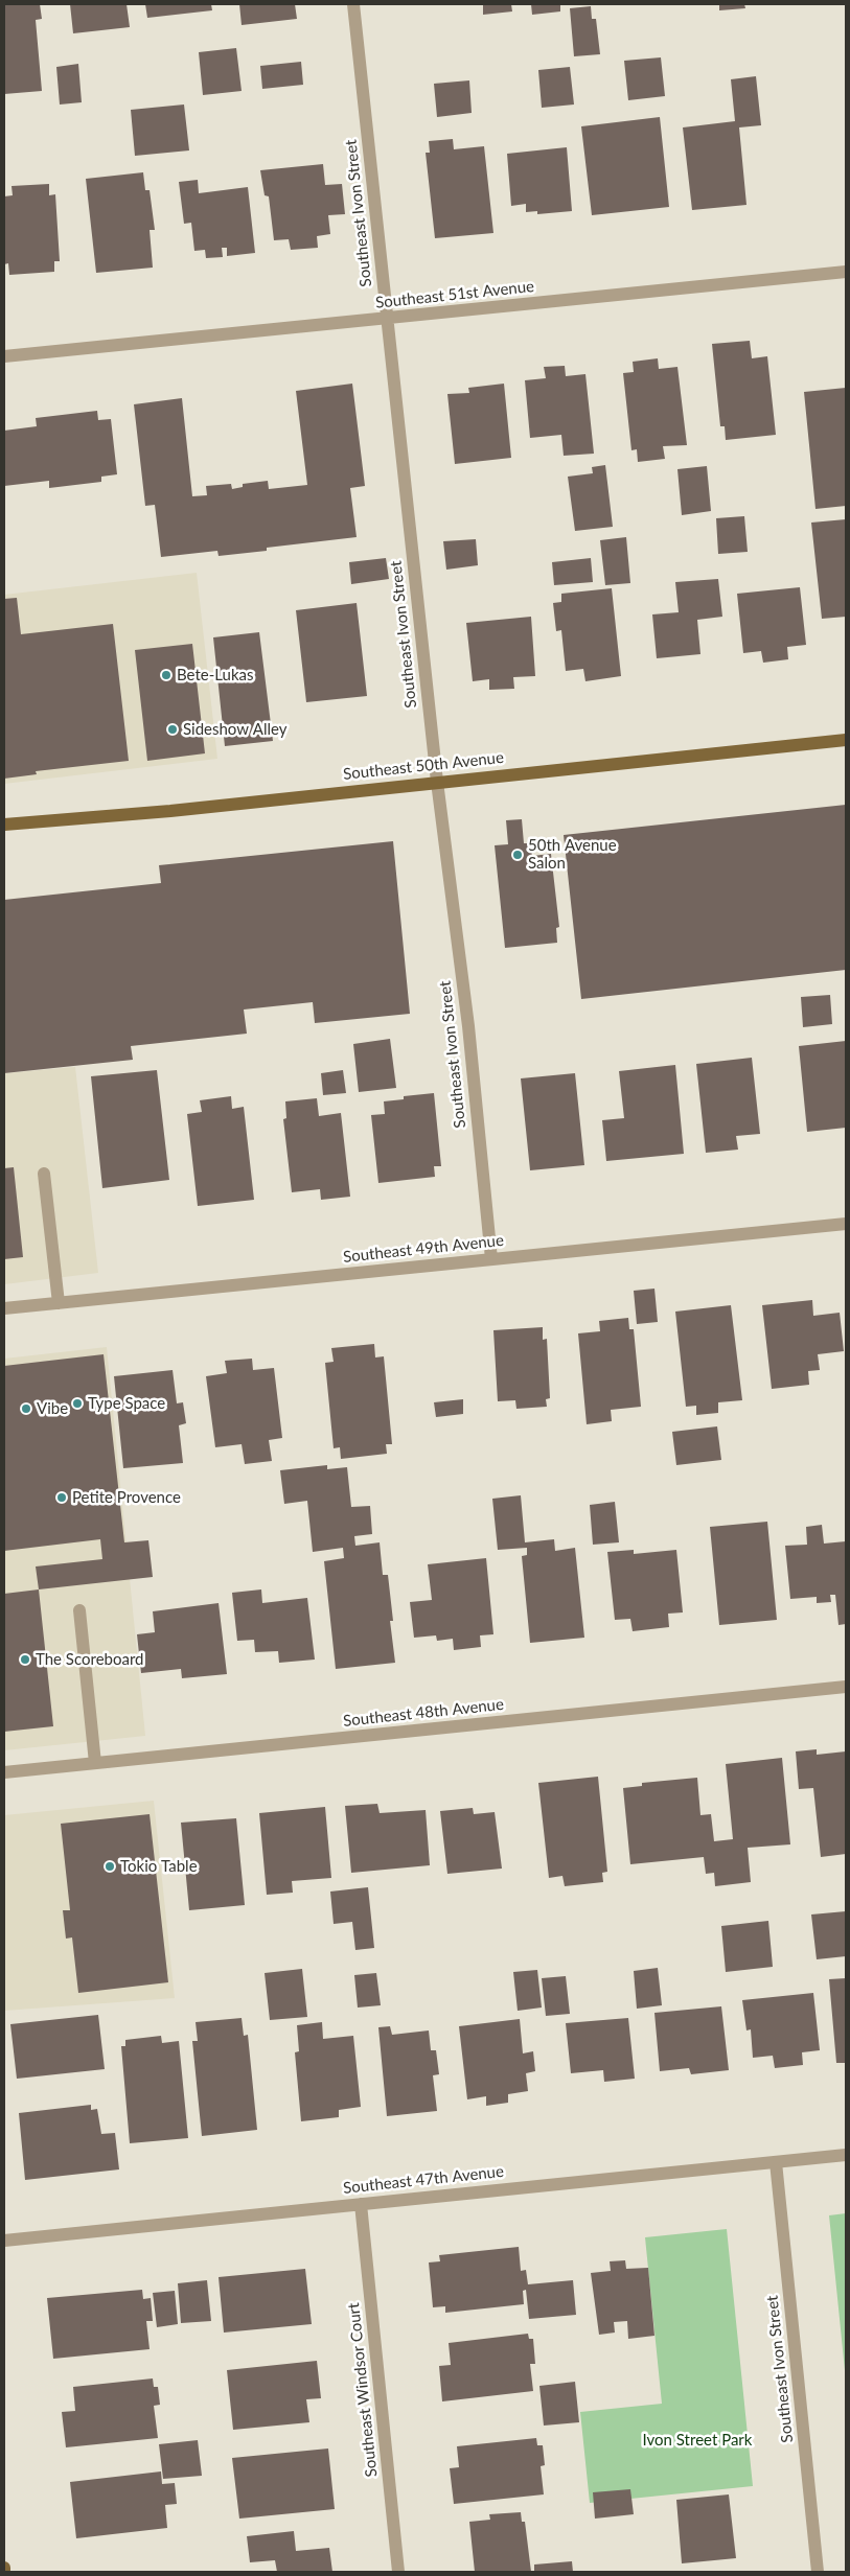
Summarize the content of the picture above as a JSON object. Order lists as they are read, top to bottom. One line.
{"streets":{"main road":["Southeast 50th Avenue"],"street":["Southeast Ivon Street","Southeast 51st Avenue","Southeast 49th Avenue","Southeast 48th Avenue","Southeast 47th Avenue","Southeast Windsor Court"]},"crossings":[["Southeast Ivon Street","Southeast 51st Avenue"],["Southeast Ivon Street","Southeast 50th Avenue"],["Southeast Ivon Street","Southeast 49th Avenue"],["Southeast Ivon Street","Southeast 47th Avenue"],["Southeast 47th Avenue","Southeast Windsor Court"]],"parks":["Ivon Street Park"],"places":["Bete-Lukas","Sideshow Alley","50th Avenue Salon","Type Space","Vibe","Petite Provence","The Scoreboard","Tokio Table"]}
